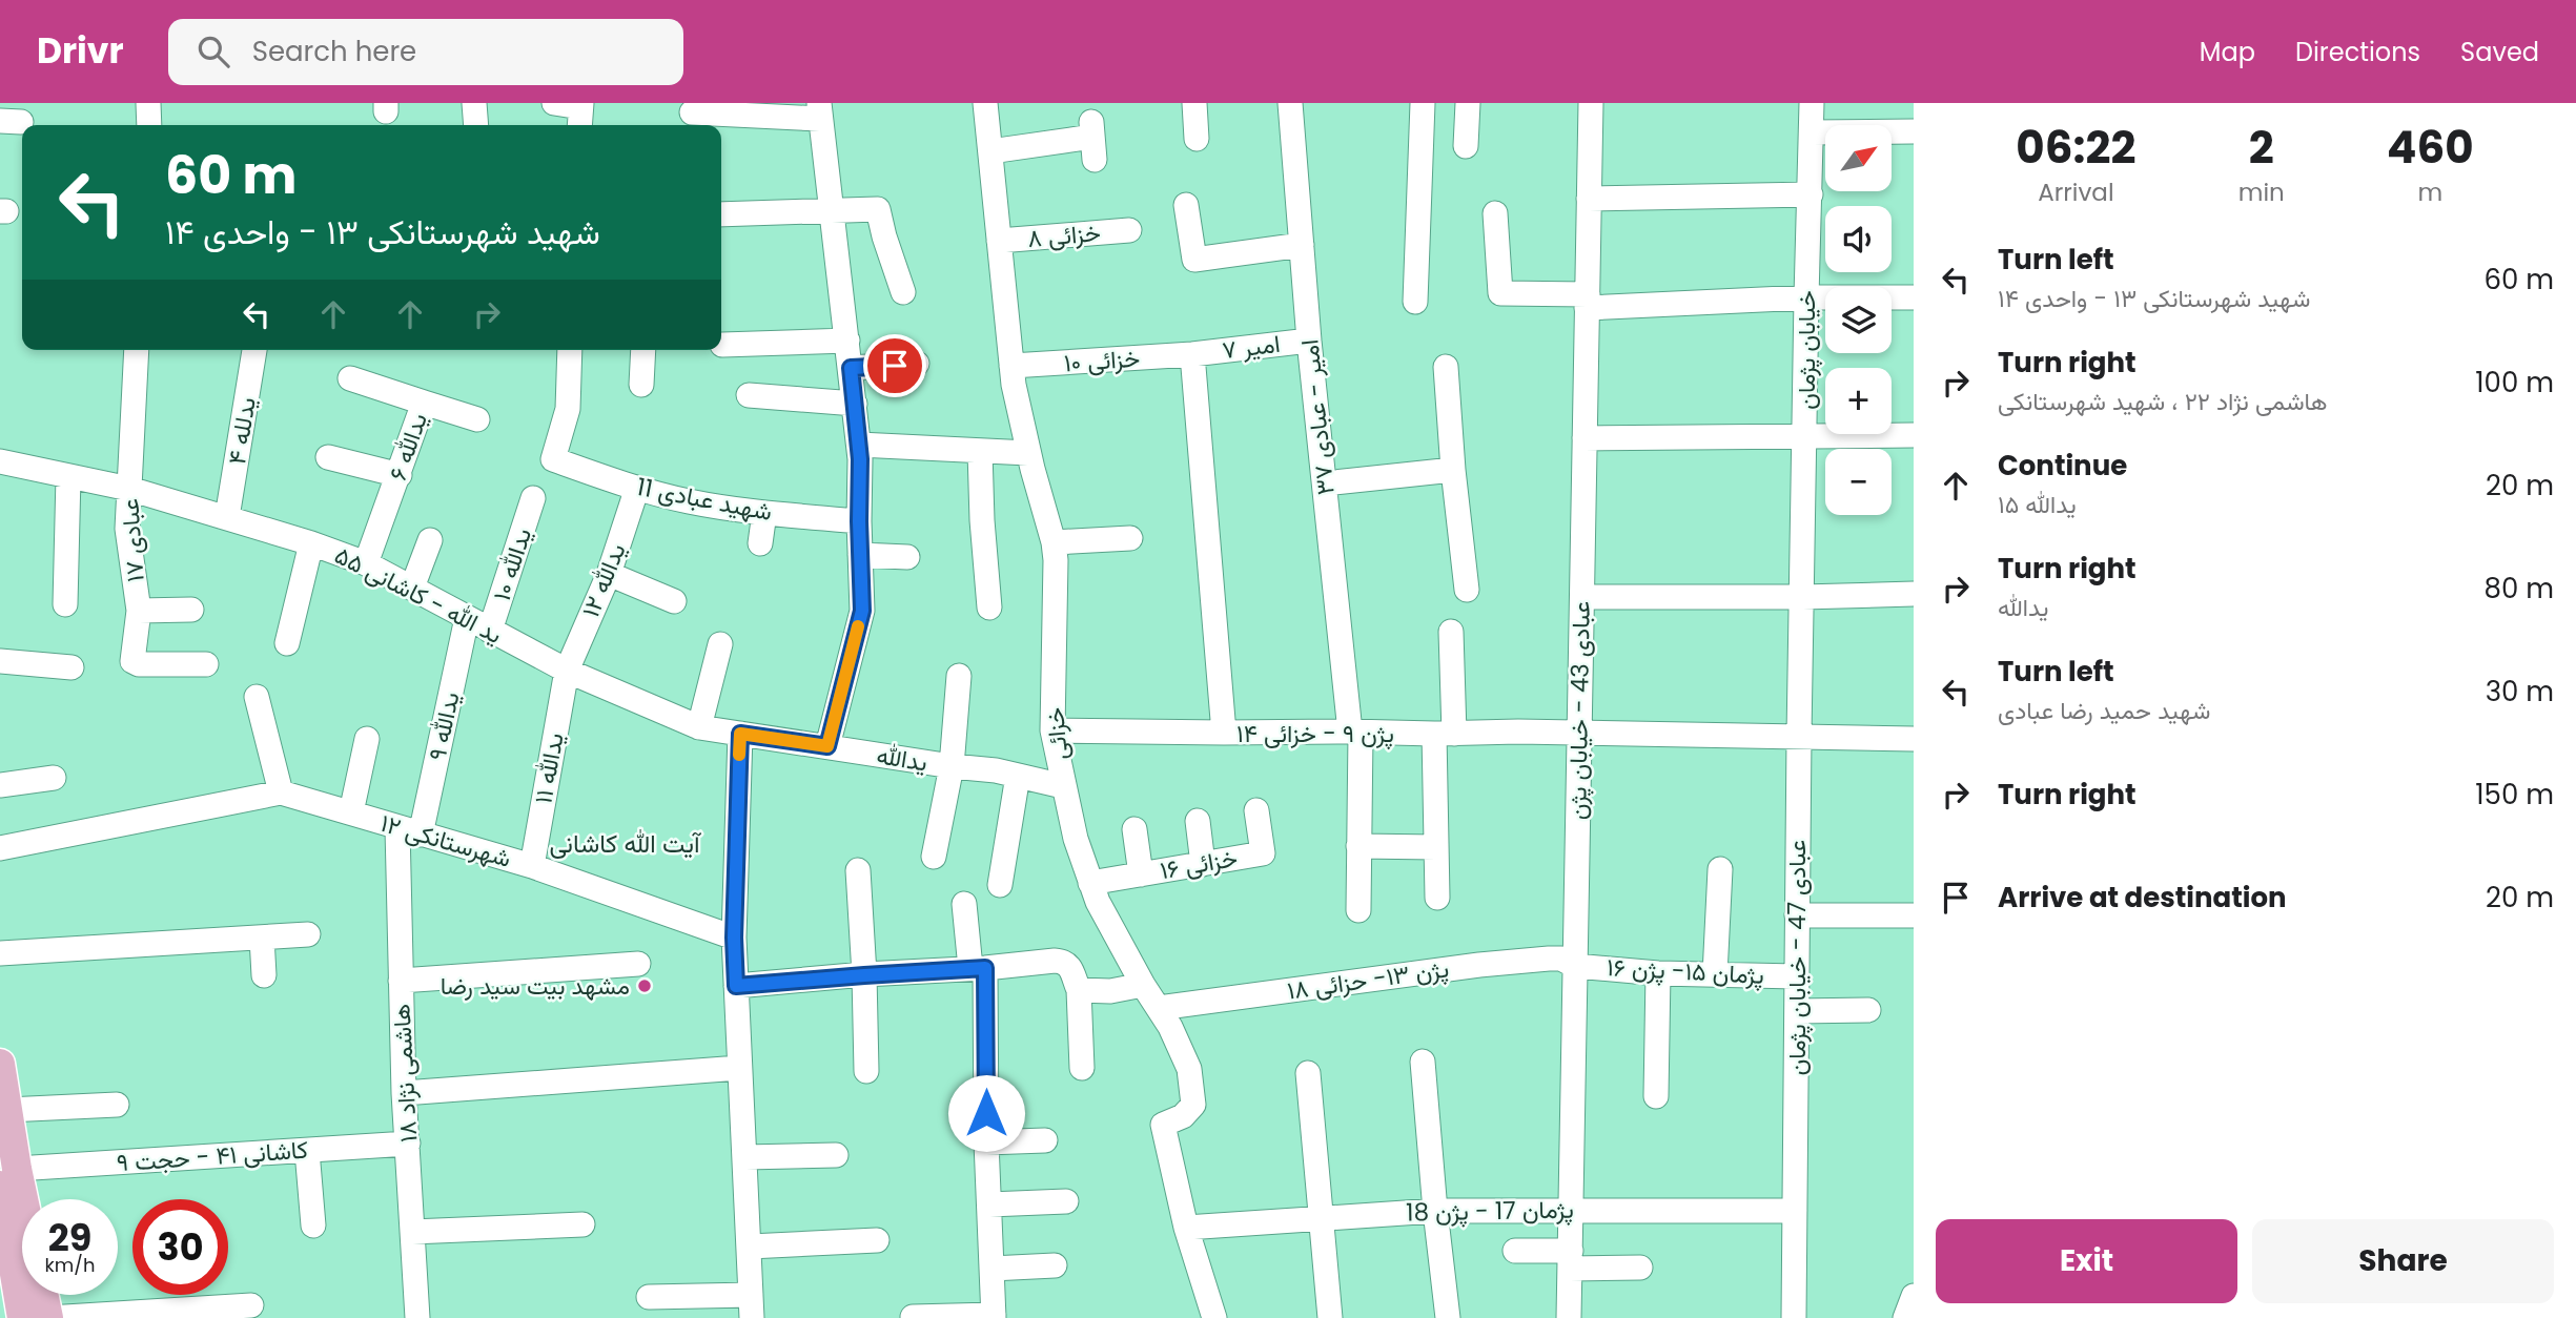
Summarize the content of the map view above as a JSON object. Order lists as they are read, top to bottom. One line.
{"streets":{"street":["خزائی ۸","امیر ۷","خیابان پژمان","خزائی ۱۰","امیر - عبادی ۳۷","یدلله ۴","یدالله ۶","شهید عبادی 11","عبادی ۱۷","یدالله ۱۰","یدالله ۱۲","ید الله - کاشانی ۵۵","عبادی 43 - خیابان پژن","یدالله ۹","خزائی","پژن ۹ - خزائی ۱۴","یدالله","یدالله ۱۱","شهرستانکی ۱۲","خزائی ۱۶","عبادی 47 - خیابان پژمان","پژمان ۱۵- پژن ۱۶","پژن ۱۳- حزائی ۱۸","هاشمی نژاد ۱۸","کاشانی ۴۱ - حجت ۹","پژمان 17 - پژن 18"]},"crossings":[["خزائی ۸","خزائی"],["امیر ۷","خزائی ۱۰"],["امیر ۷","امیر - عبادی ۳۷"],["خیابان پژمان","عبادی 47 - خیابان پژمان"],["خزائی ۱۰","خزائی"],["امیر - عبادی ۳۷","پژن ۹ - خزائی ۱۴"],["یدلله ۴","ید الله - کاشانی ۵۵"],["یدالله ۶","ید الله - کاشانی ۵۵"],["شهید عبادی 11","یدالله ۱۲"],["عبادی ۱۷","ید الله - کاشانی ۵۵"],["یدالله ۱۰","ید الله - کاشانی ۵۵"],["یدالله ۱۲","ید الله - کاشانی ۵۵"],["یدالله ۱۲","یدالله ۱۱"],["ید الله - کاشانی ۵۵","یدالله ۹"],["ید الله - کاشانی ۵۵","یدالله"],["ید الله - کاشانی ۵۵","یدالله ۱۱"],["عبادی 43 - خیابان پژن","پژن ۹ - خزائی ۱۴"],["عبادی 43 - خیابان پژن","پژمان ۱۵- پژن ۱۶"],["عبادی 43 - خیابان پژن","پژن ۱۳- حزائی ۱۸"],["عبادی 43 - خیابان پژن","پژمان 17 - پژن 18"],["یدالله ۹","شهرستانکی ۱۲"],["یدالله ۹","هاشمی نژاد ۱۸"],["خزائی","پژن ۹ - خزائی ۱۴"],["خزائی","یدالله"],["خزائی","خزائی ۱۶"],["خزائی","پژن ۱۳- حزائی ۱۸"],["خزائی","پژمان 17 - پژن 18"],["پژن ۹ - خزائی ۱۴","عبادی 47 - خیابان پژمان"],["یدالله ۱۱","شهرستانکی ۱۲"],["شهرستانکی ۱۲","هاشمی نژاد ۱۸"],["عبادی 47 - خیابان پژمان","پژمان ۱۵- پژن ۱۶"],["عبادی 47 - خیابان پژمان","پژمان 17 - پژن 18"],["پژمان ۱۵- پژن ۱۶","پژن ۱۳- حزائی ۱۸"],["هاشمی نژاد ۱۸","کاشانی ۴۱ - حجت ۹"]],"districts":["آیت الله کاشانی"],"places":["مشهد بيت سيد رضا"],"north":"top right","page":{"header":"Drivr","search":"Search here","nav":["Map","Directions","Saved"],"eta":["06:22","Arrival","2","min","460","m"],"map_buttons":["+","−"],"turn":["60 m","شهید شهرستانکی ۱۳ - واحدی ۱۴"],"list":[{"name":"Turn left","note":"شهید شهرستانکی ۱۳ - واحدی ۱۴","value":"60 m"},{"name":"Turn right","note":"هاشمی نژاد ۲۲ ، شهید شهرستانکی","value":"100 m"},{"name":"Continue","note":"یدالله ۱۵","value":"20 m"},{"name":"Turn right","note":"یدالله","value":"80 m"},{"name":"Turn left","note":"شهید حمید رضا عبادی","value":"30 m"},{"name":"Turn right","value":"150 m"},{"name":"Arrive at destination","value":"20 m"}],"speed":"29 km/h","limit":"30","buttons":["Exit","Share"]}}
